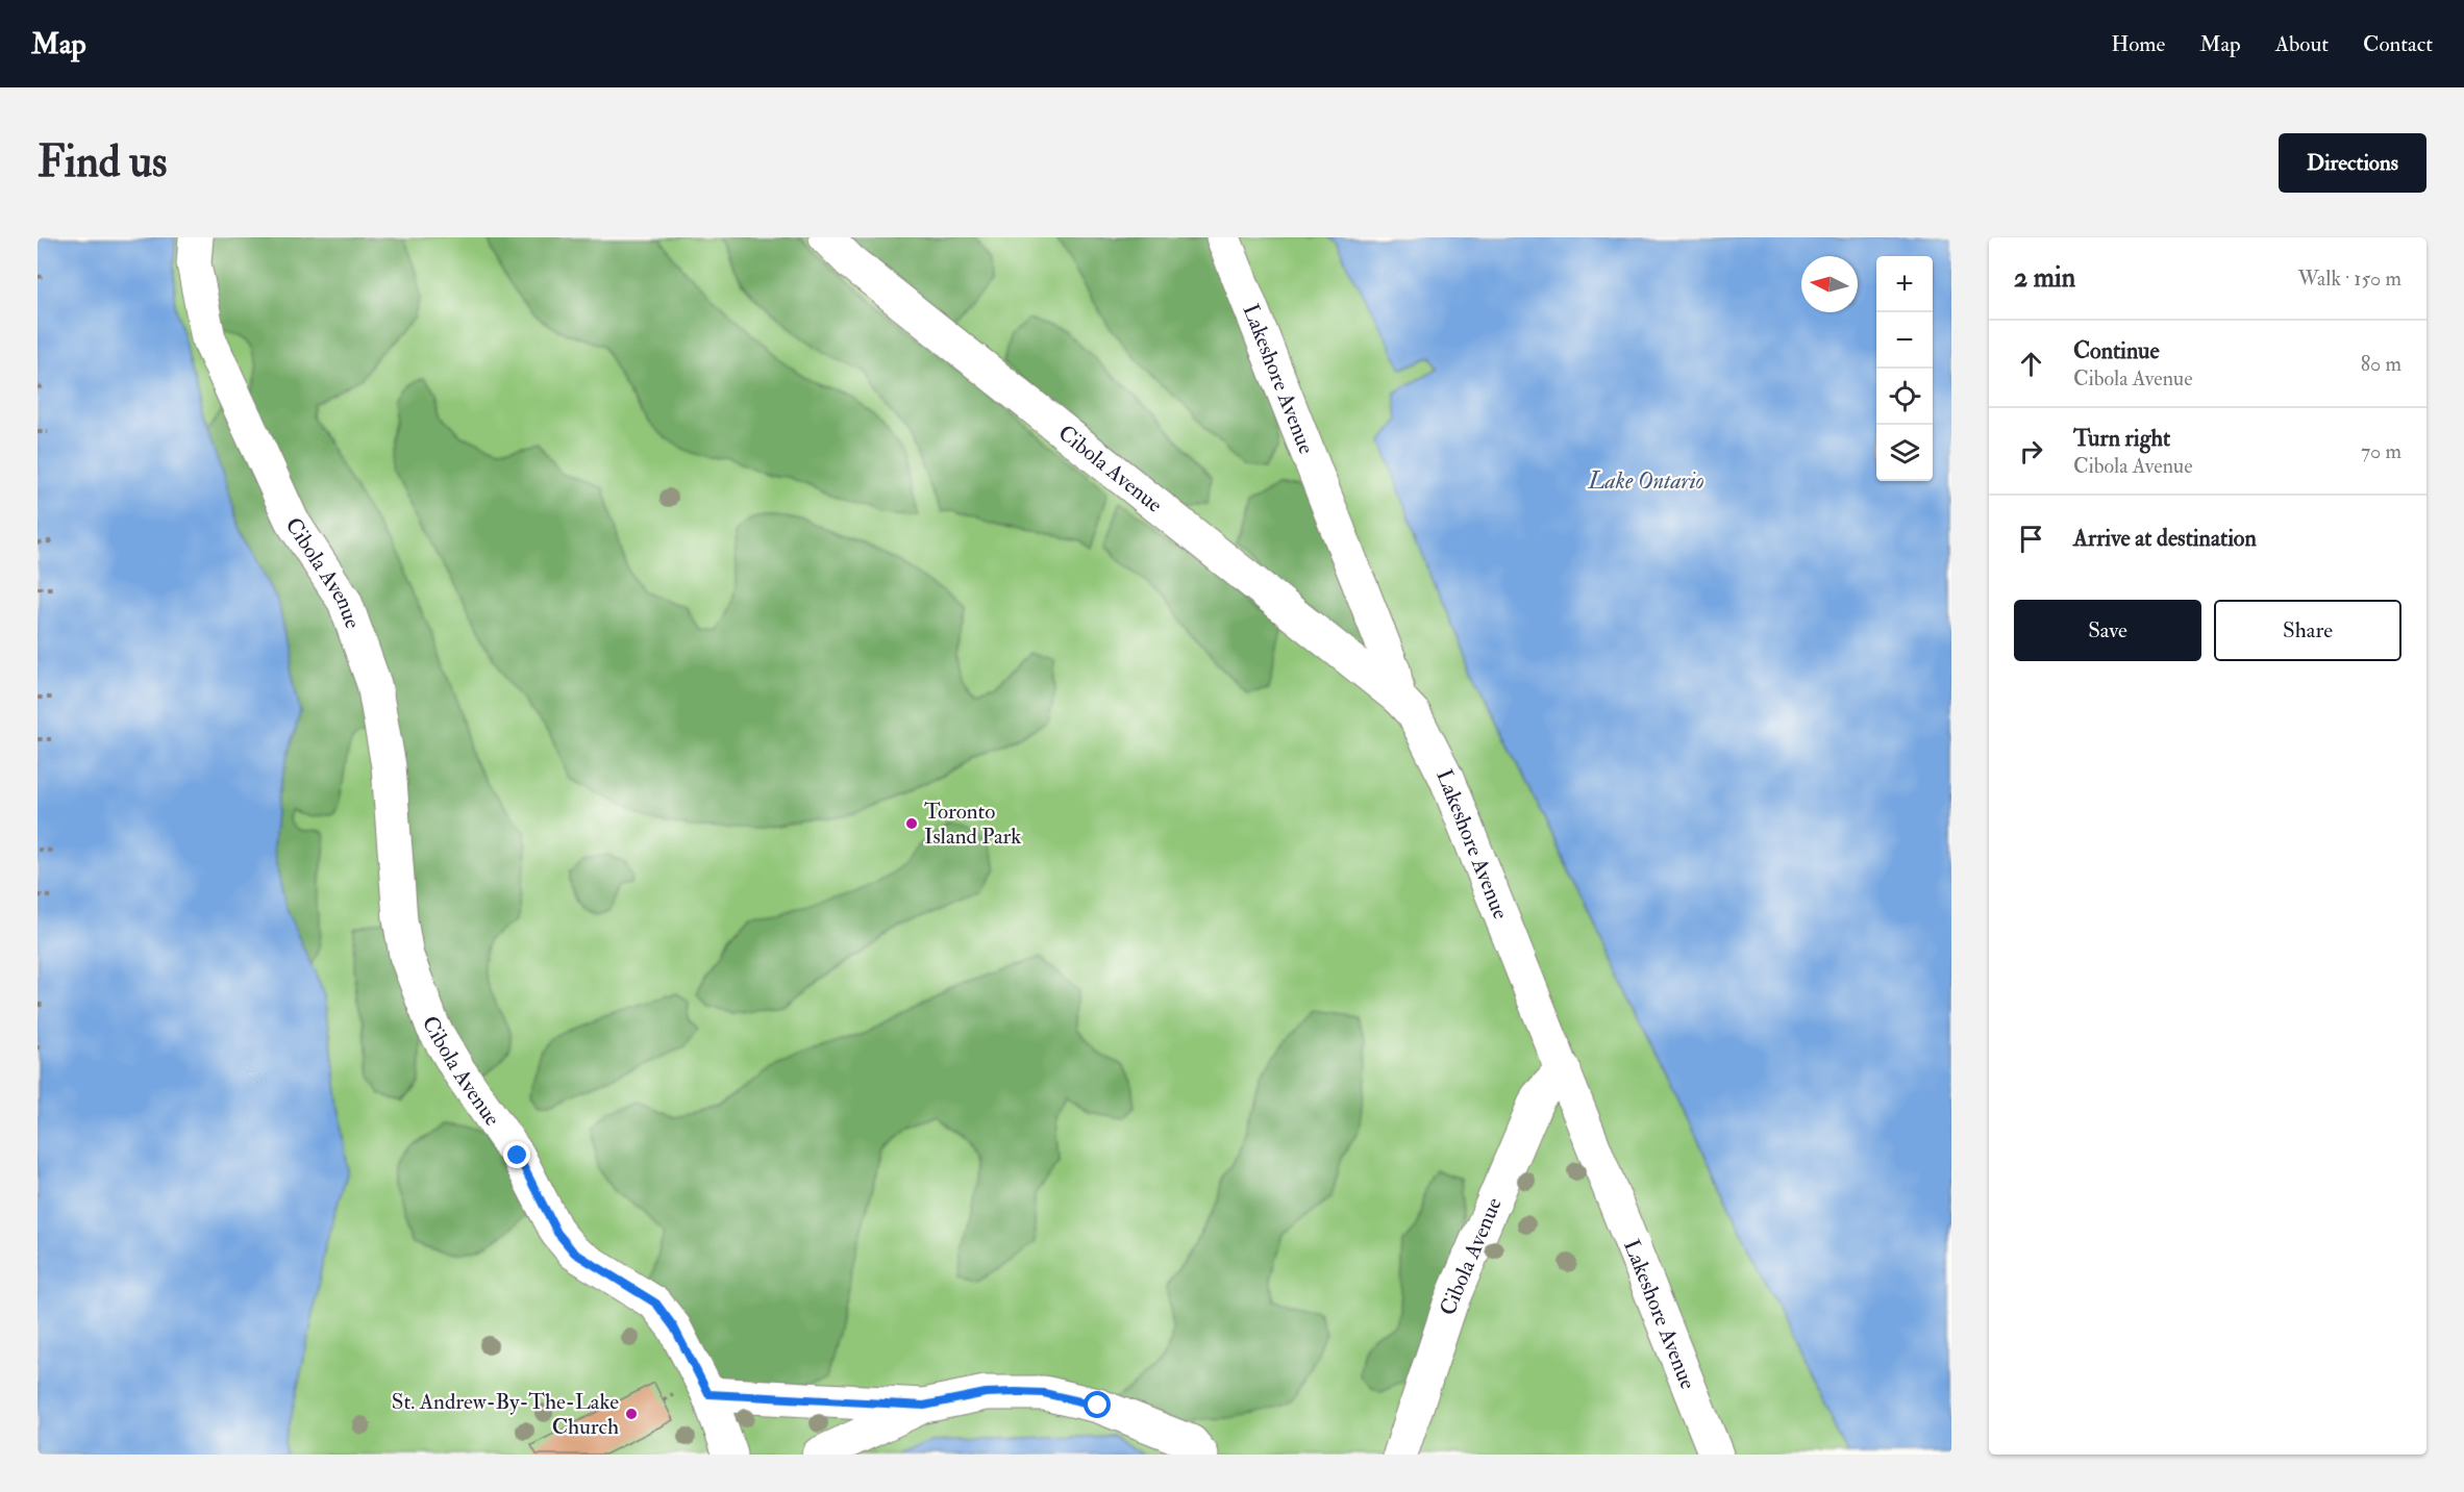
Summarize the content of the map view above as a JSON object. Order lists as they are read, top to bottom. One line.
{"streets":{"lane":["Lakeshore Avenue","Cibola Avenue"]},"crossings":[["Lakeshore Avenue","Cibola Avenue"]],"water":["Lake Ontario"],"places":["Toronto Island Park","St. Andrew-By-The-Lake Church"],"north":"left","page":{"header":"Map","nav":["Home","Map","About","Contact"],"buttons":["Directions",["Save","Share"]],"title":"Find us","heading":["2 min","Walk · 150 m"],"map_buttons":["+","−"],"list":[["Continue","Cibola Avenue","80 m"],["Turn right","Cibola Avenue","70 m"],"Arrive at destination"]}}
